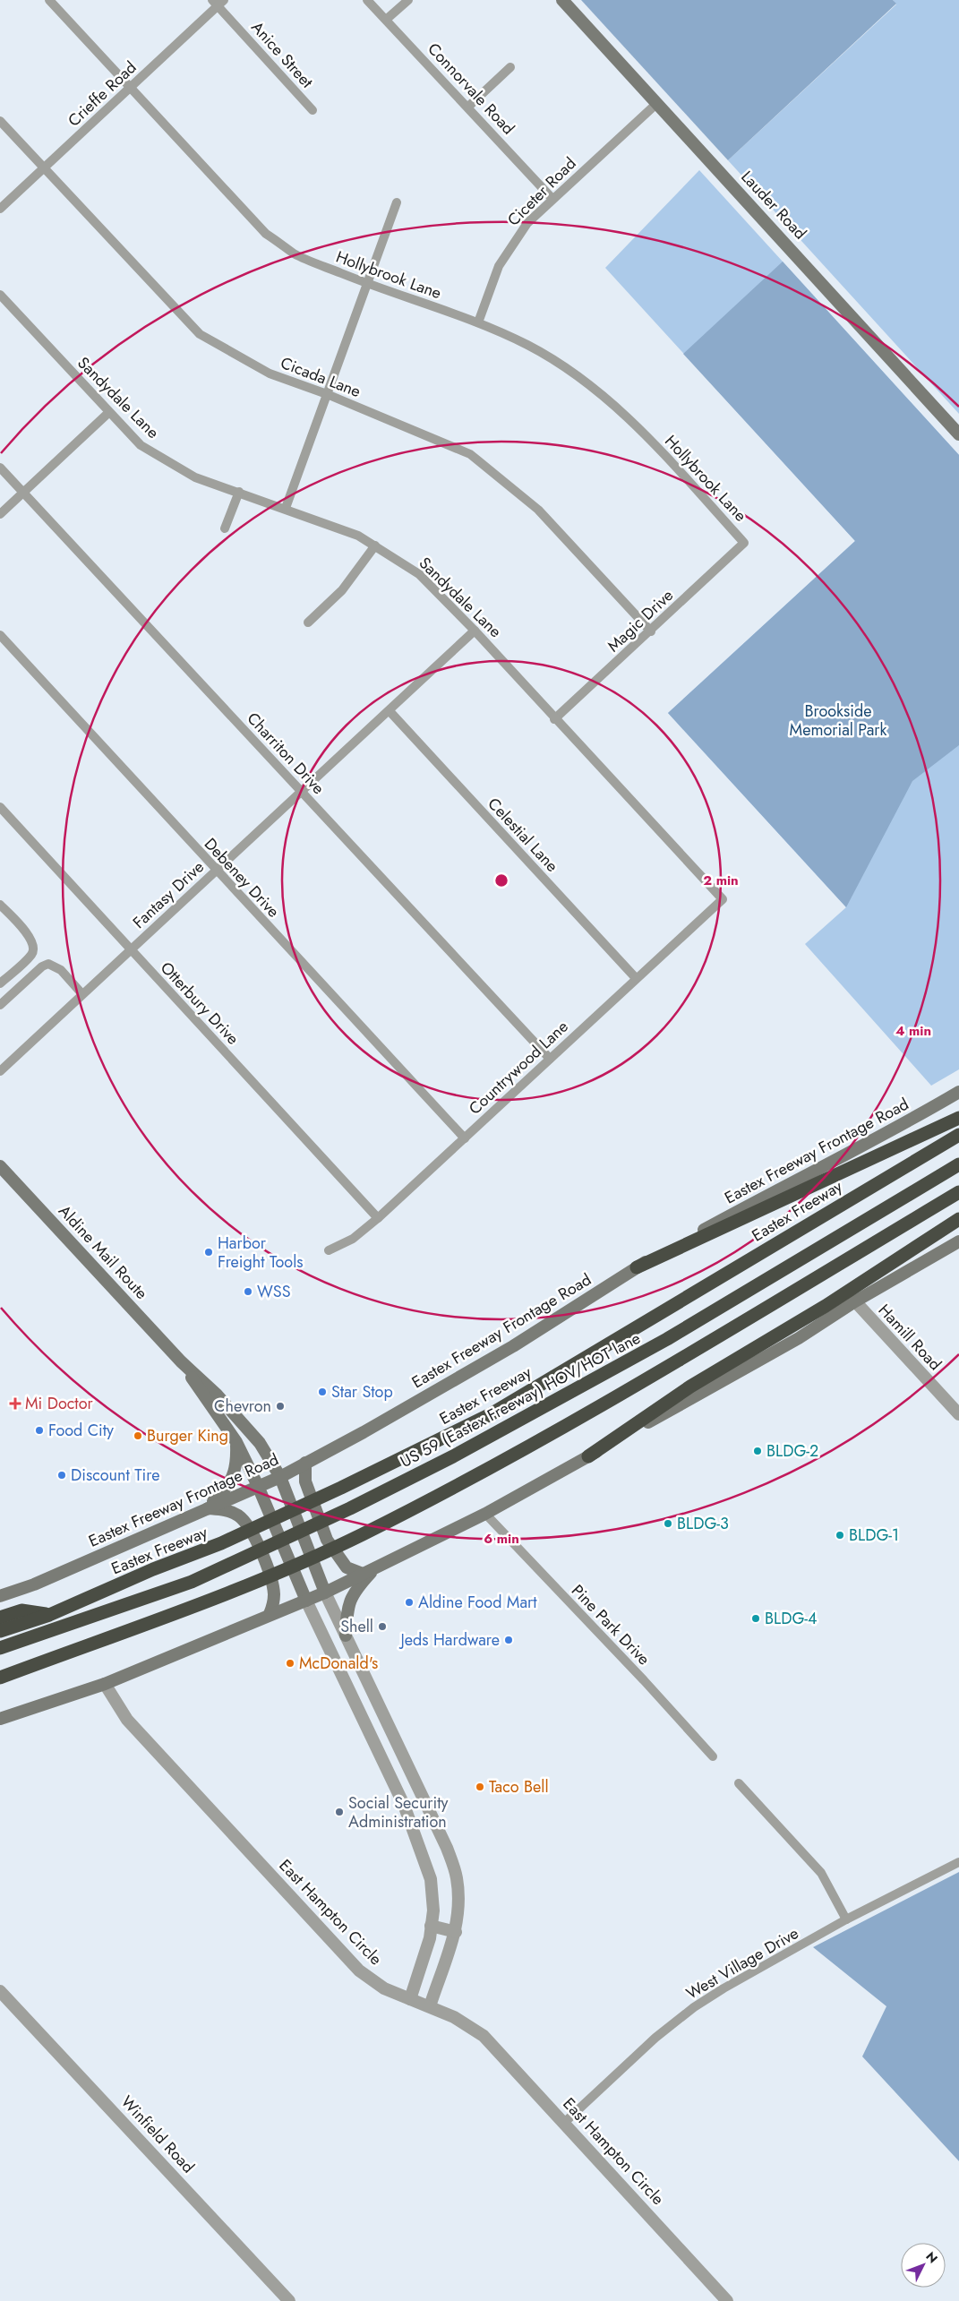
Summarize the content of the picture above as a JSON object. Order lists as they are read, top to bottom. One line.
{"streets":{"highway":["Eastex Freeway","US 59 (Eastex Freeway) HOV/HOT lane"],"main road":["Lauder Road","Eastex Freeway Frontage Road","Aldine Mail Route"],"street":["Anice Street","Connorvale Road","Crieffe Road","Ciceter Road","Hollybrook Lane","Cicada Lane","Sandydale Lane","Magic Drive","Charriton Drive","Celestial Lane","Debeney Drive","Fantasy Drive","Otterbury Drive","Countrywood Lane","Hamill Road","Pine Park Drive","East Hampton Circle","West Village Drive","Winfield Road"]},"crossings":[["Anice Street","Crieffe Road"],["Connorvale Road","Ciceter Road"],["Crieffe Road","Hollybrook Lane"],["Crieffe Road","Cicada Lane"],["Ciceter Road","Lauder Road"],["Ciceter Road","Hollybrook Lane"],["Hollybrook Lane","Magic Drive"],["Cicada Lane","Magic Drive"],["Sandydale Lane","Magic Drive"],["Sandydale Lane","Fantasy Drive"],["Sandydale Lane","Countrywood Lane"],["Charriton Drive","Fantasy Drive"],["Charriton Drive","Countrywood Lane"],["Celestial Lane","Fantasy Drive"],["Celestial Lane","Countrywood Lane"],["Debeney Drive","Fantasy Drive"],["Debeney Drive","Countrywood Lane"],["Fantasy Drive","Otterbury Drive"],["Otterbury Drive","Countrywood Lane"],["Eastex Freeway Frontage Road","Aldine Mail Route"],["East Hampton Circle","West Village Drive"]],"parks":["Brookside Memorial Park"],"places":{"other":["Harbor Freight Tools","WSS","Star Stop","Chevron","Food City","Burger King","BLDG-2","Discount Tire","BLDG-3","BLDG-1","Aldine Food Mart","BLDG-4","Shell","Jeds Hardware","McDonald's","Taco Bell","Social Security Administration"],"health":["Mi Doctor"]},"north":"top right","rings":["2 min","4 min","6 min"]}
